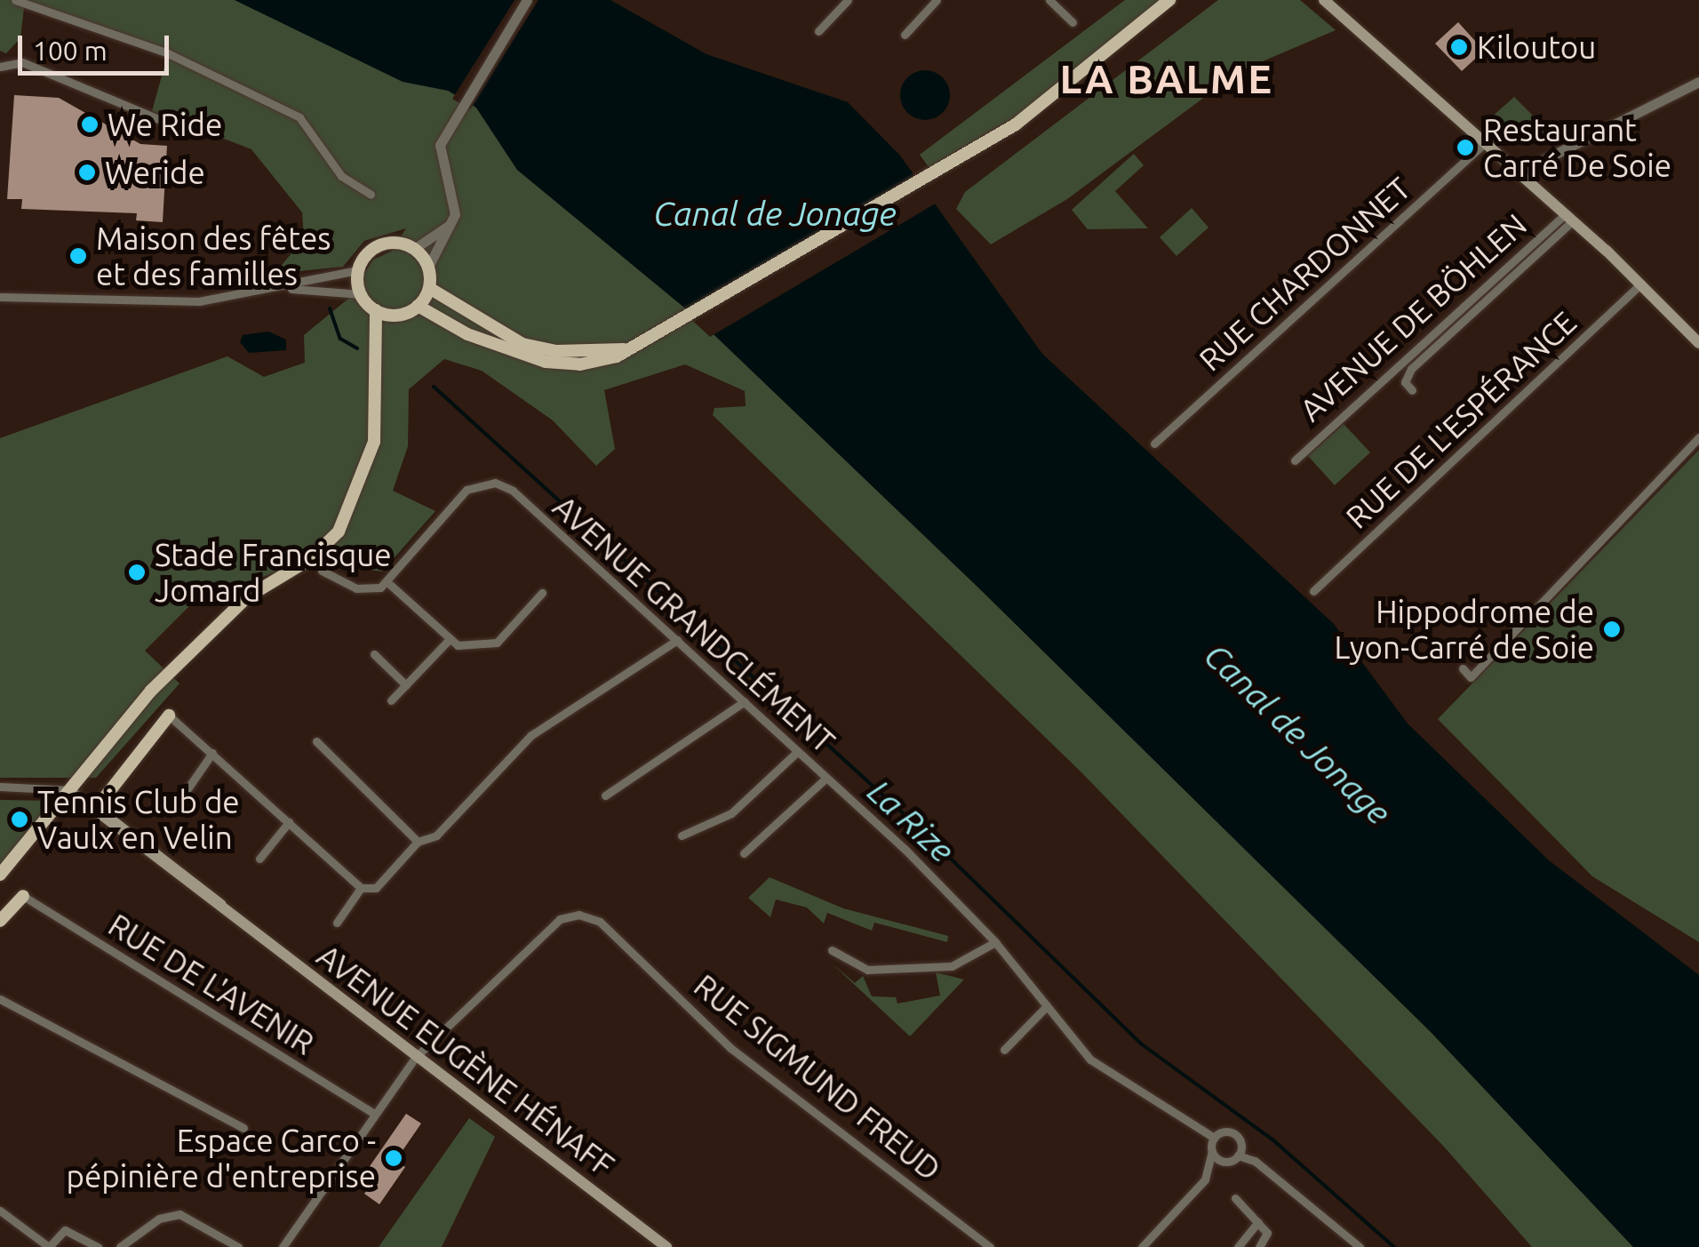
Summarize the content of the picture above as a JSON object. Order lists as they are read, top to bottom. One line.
{"streets":{"main road":["AVENUE DE BÖHLEN","AVENUE EUGÈNE HÉNAFF"],"street":["RUE CHARDONNET","RUE DE L'ESPÉRANCE","AVENUE GRANDCLÉMENT","RUE DE L'AVENIR","RUE SIGMUND FREUD"]},"crossings":[["RUE CHARDONNET","AVENUE DE BÖHLEN"],["AVENUE DE BÖHLEN","RUE DE L'ESPÉRANCE"],["RUE DE L'AVENIR","RUE SIGMUND FREUD"],["AVENUE EUGÈNE HÉNAFF","RUE SIGMUND FREUD"]],"districts":["LA BALME"],"water":["Canal de Jonage","La Rize"],"places":["Kiloutou","We Ride","Restaurant Carré De Soie","Weride","Maison des fêtes et des familles","Stade Francisque Jomard","Hippodrome de Lyon-Carré de Soie","Tennis Club de Vaulx en Velin","Espace Carco - pépinière d'entreprise"],"scale_bar":"100 m"}
